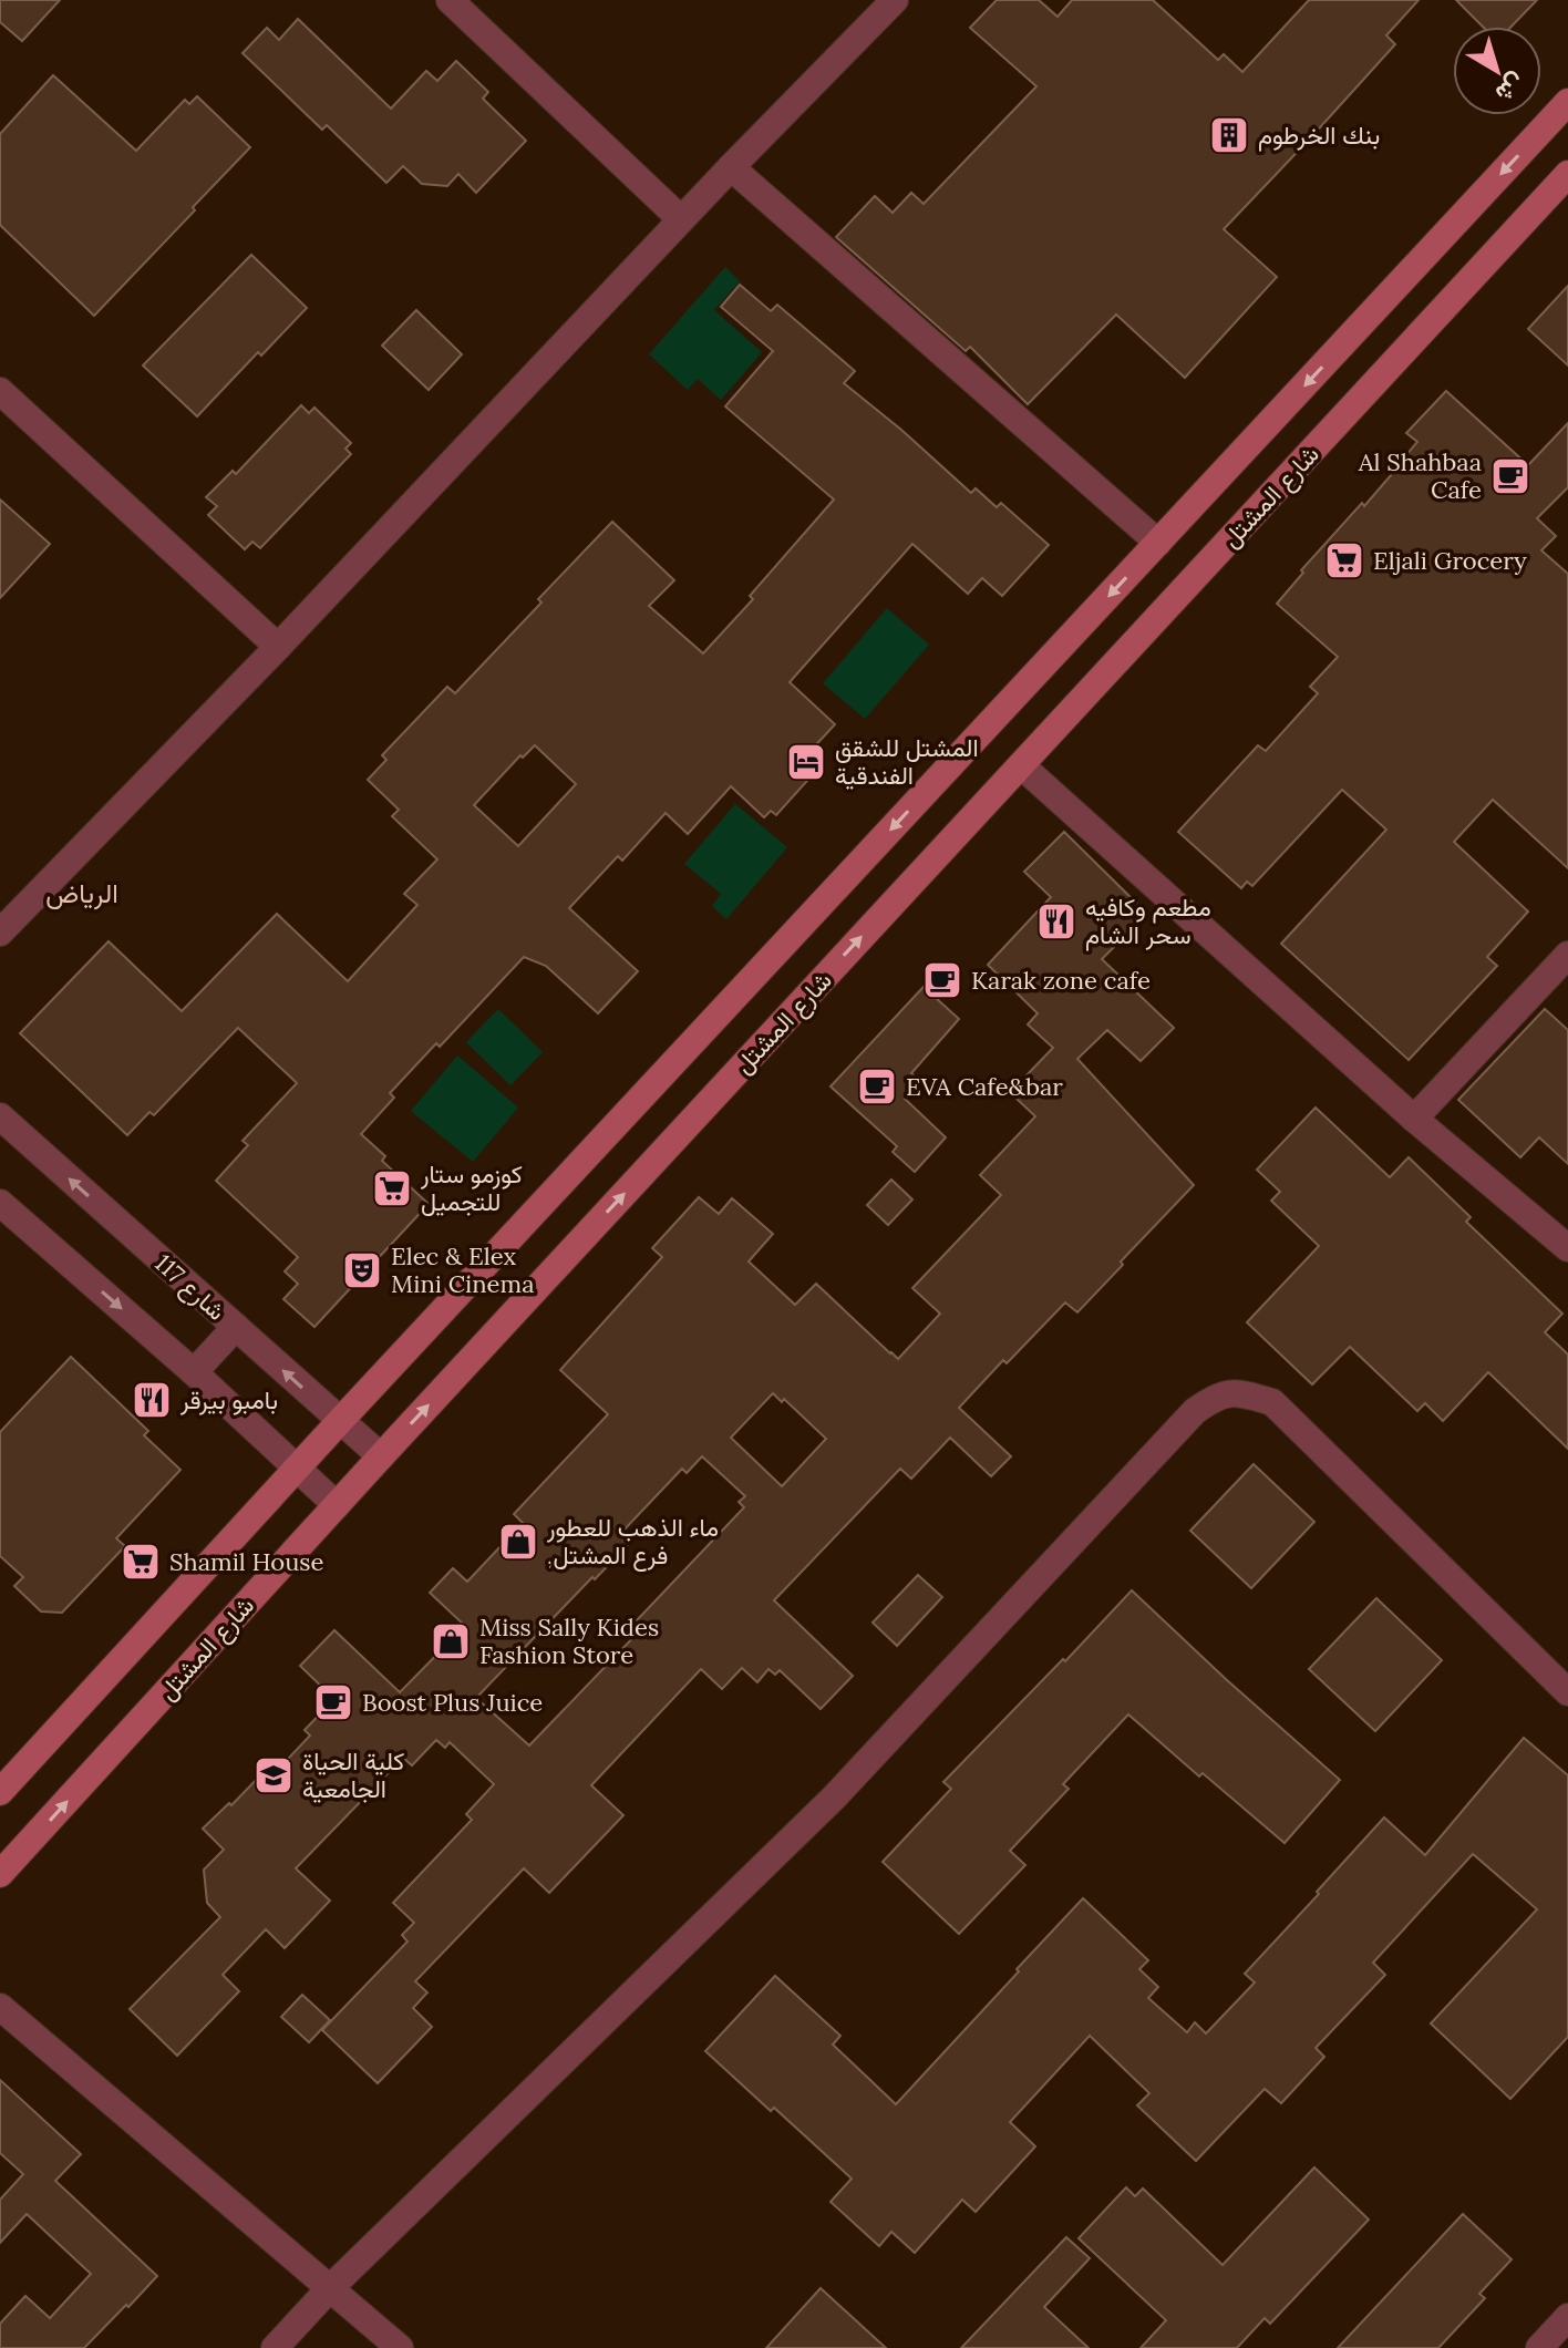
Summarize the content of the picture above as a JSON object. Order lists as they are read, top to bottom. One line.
{"streets":{"main road":["شارع المشتل"],"street":["شارع 117"]},"crossings":[["شارع المشتل","شارع 117"]],"districts":["الرياض"],"places":{"building":["بنك الخرطوم"],"cafe":["Al Shahbaa Cafe","Karak zone cafe","EVA Cafe&bar","Boost Plus Juice"],"supermarket":["Eljali Grocery","كوزمو ستار للتجميل","Shamil House"],"hotel":["المشتل للشقق الفندقية"],"restaurant":["مطعم وكافيه سحر الشام","بامبو بيرقر"],"theatre":["Elec & Elex Mini Cinema"],"shop":["ماء الذهب للعطور ,فرع المشتل","Miss Sally Kides Fashion Store"],"school or university":["كلية الحياة الجامعية"]},"north":"bottom right"}
